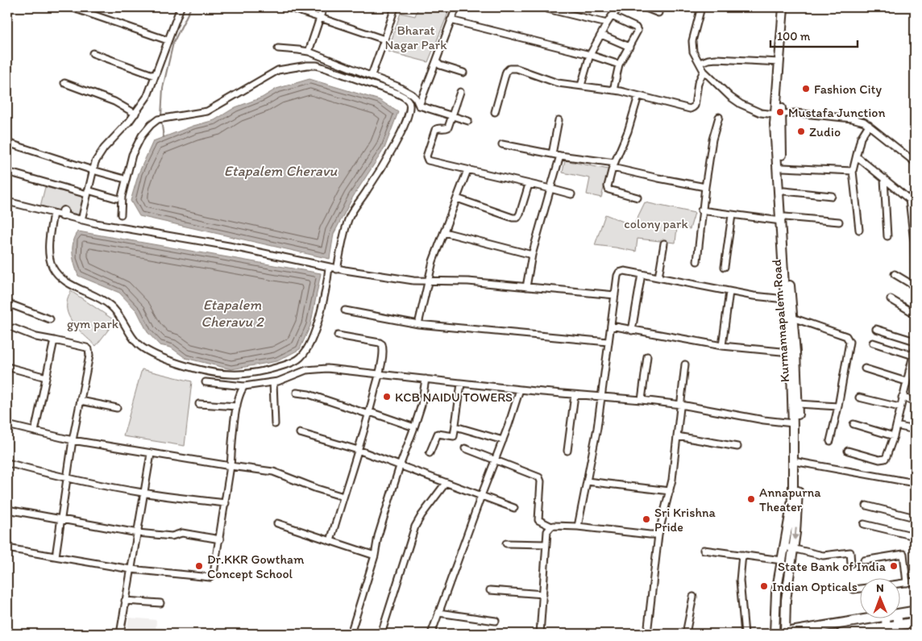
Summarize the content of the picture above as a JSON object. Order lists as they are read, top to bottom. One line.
{"streets":{"main road":["Kurmannapalem Road"]},"water":["Etapalem Cheravu","Etapalem Cheravu 2"],"parks":["Bharat Nagar Park","colony park","gym park"],"places":["Fashion City","Mustafa Junction","Zudio","KCB NAIDU TOWERS","Annapurna Theater","Sri Krishna Pride","Dr.KKR Gowtham Concept School","State Bank of India","Indian Opticals"],"scale_bar":"100 m","north":"top"}
